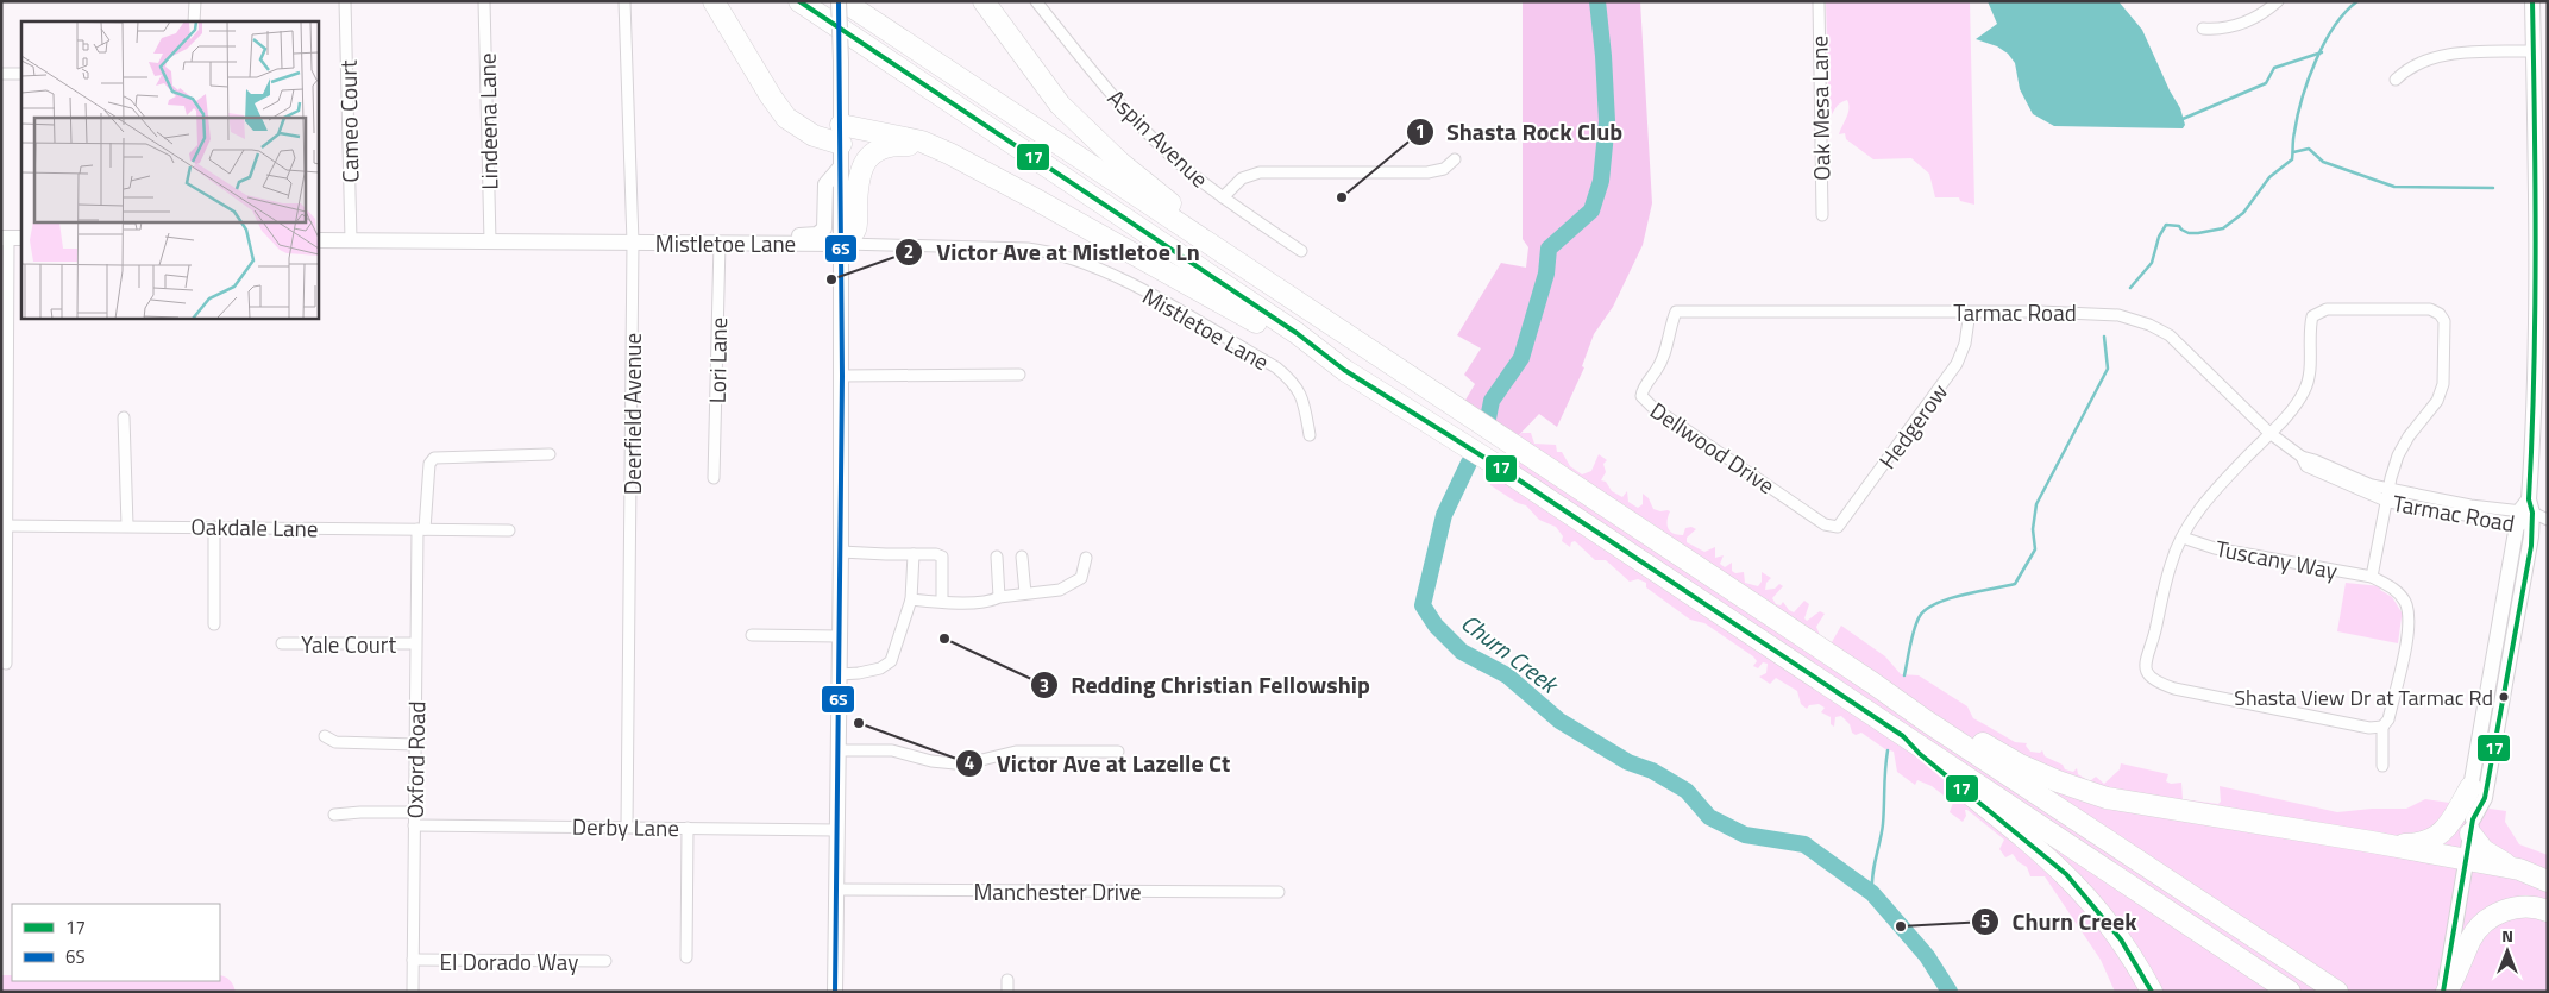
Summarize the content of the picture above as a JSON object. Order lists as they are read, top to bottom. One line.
{"streets":{"main road":["Mistletoe Lane"],"street":["Oak Mesa Lane","Cameo Court","Lindeena Lane","Aspin Avenue","Tarmac Road","Lori Lane","Deerfield Avenue","Hedgerow","Dellwood Drive","Oakdale Lane","Tuscany Way","Yale Court","Oxford Road","Derby Lane","Manchester Drive","El Dorado Way"]},"crossings":[["Cameo Court","Mistletoe Lane"],["Lindeena Lane","Mistletoe Lane"],["Mistletoe Lane","Lori Lane"],["Mistletoe Lane","Deerfield Avenue"],["Tarmac Road","Hedgerow"],["Tarmac Road","Dellwood Drive"],["Tarmac Road","Tuscany Way"],["Deerfield Avenue","Derby Lane"],["Hedgerow","Dellwood Drive"],["Oakdale Lane","Oxford Road"],["Yale Court","Oxford Road"],["Oxford Road","Derby Lane"],["Oxford Road","El Dorado Way"]],"water":["Churn Creek"],"places":["Shasta Rock Club","Victor Ave at Mistletoe Ln","Redding Christian Fellowship","Shasta View Dr at Tarmac Rd","Victor Ave at Lazelle Ct","Churn Creek"],"lines":["transit line 17","transit line 6S"],"legend":["17","6S"],"north":"top"}
